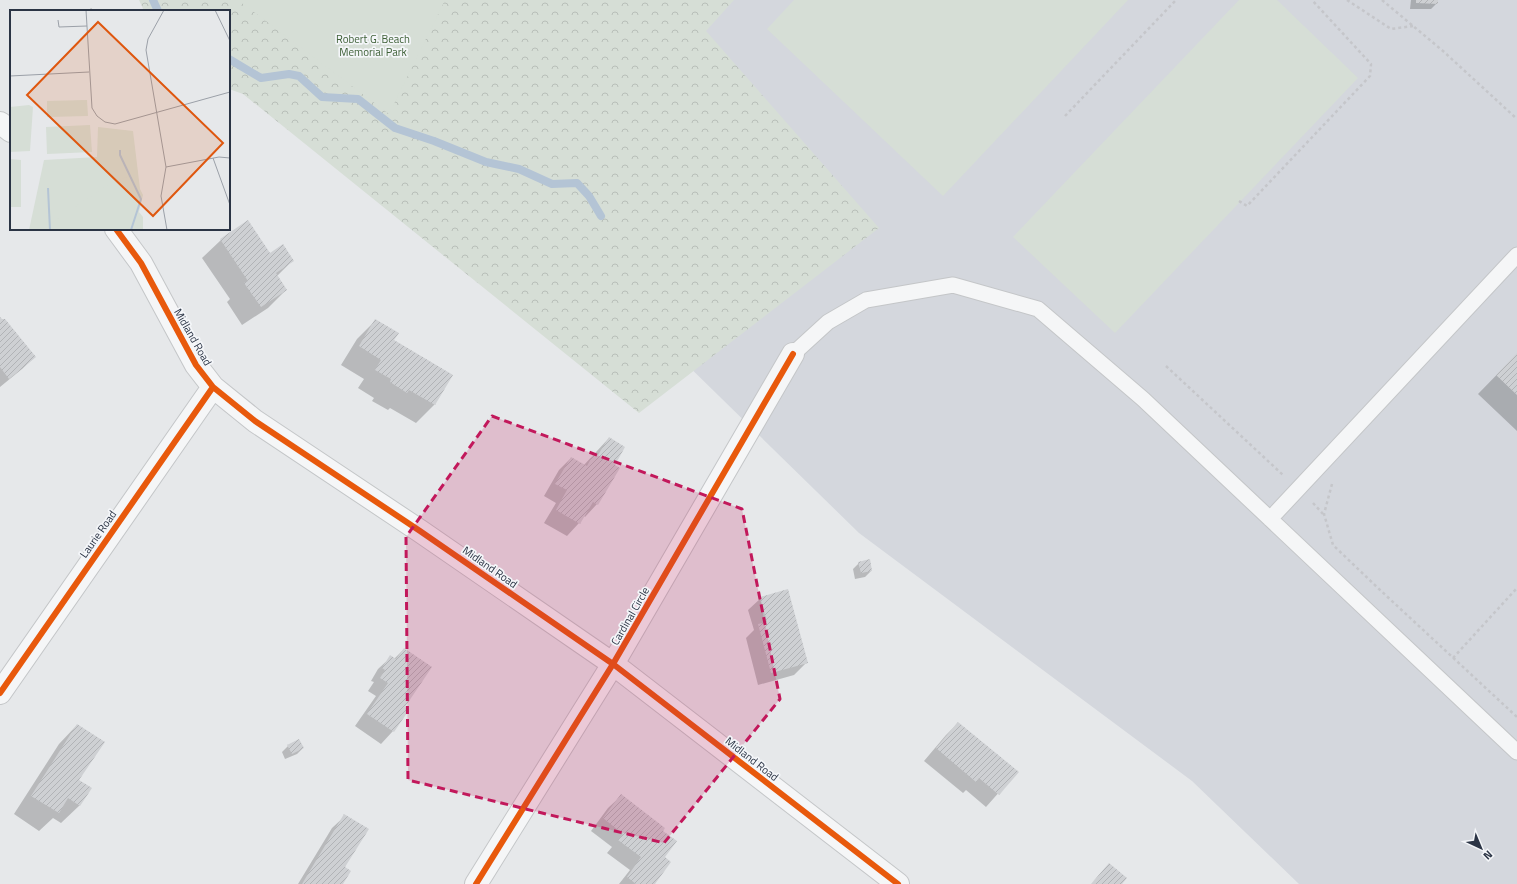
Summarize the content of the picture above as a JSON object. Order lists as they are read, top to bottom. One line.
{"streets":{"street":["Midland Road","Laurie Road","Cardinal Circle"]},"crossings":[["Midland Road","Laurie Road"],["Midland Road","Cardinal Circle"]],"parks":["Robert G. Beach Memorial Park"],"north":"bottom right"}
